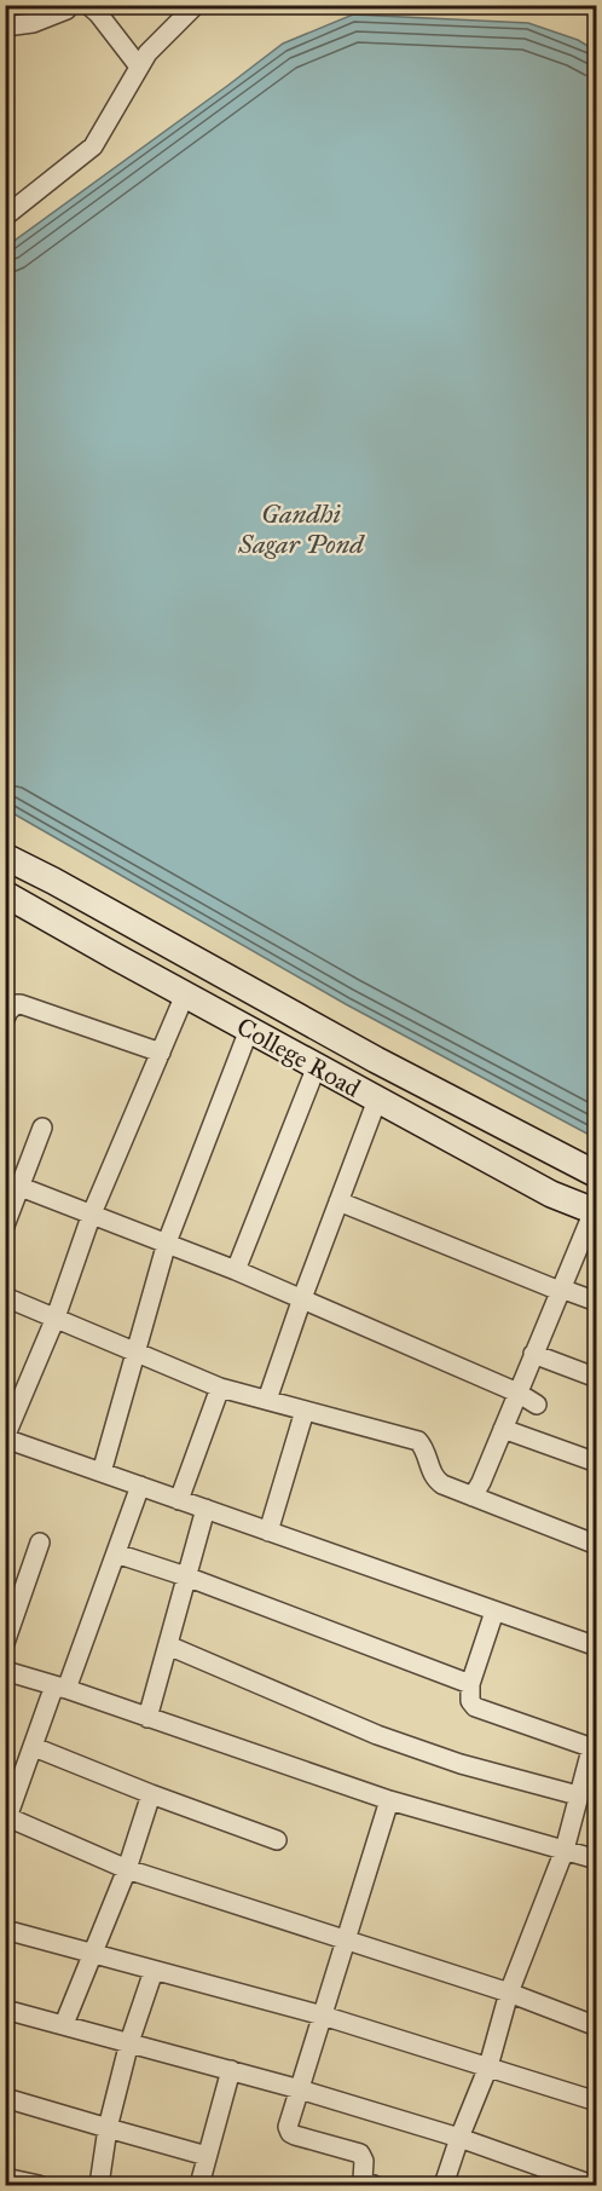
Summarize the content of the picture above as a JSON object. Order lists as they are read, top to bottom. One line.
{"streets":{"main road":["College Road"]},"water":["Gandhi Sagar Pond"]}
